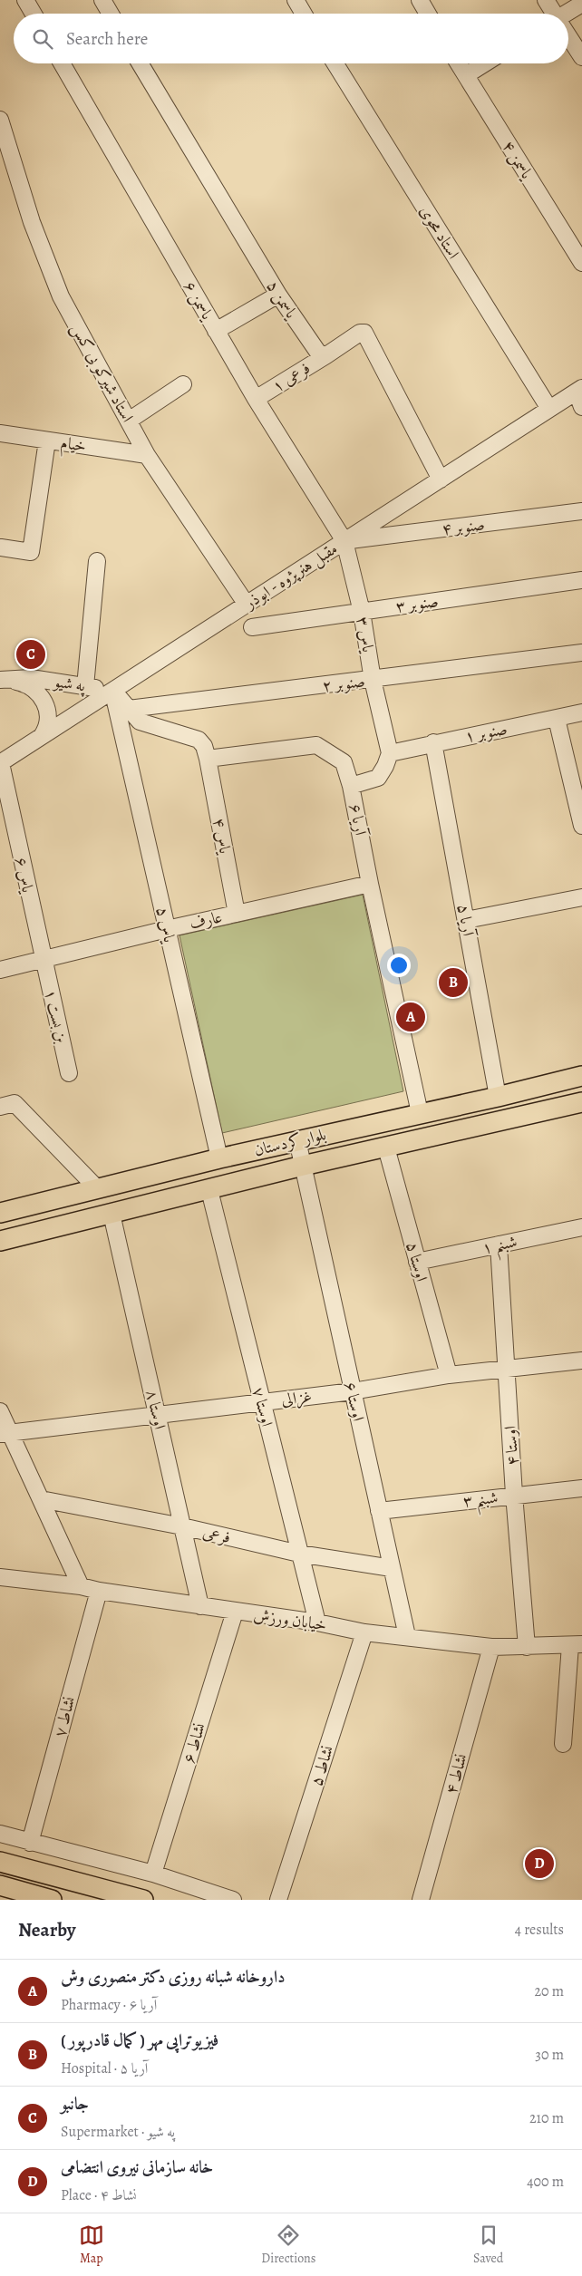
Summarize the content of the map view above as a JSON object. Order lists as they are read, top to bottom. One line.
{"streets":{"main road":["بلوار کردستان"],"street":["یاسمن ۴","استاد محوی","یاسمن ۵","یاسمن ۶","استاد شیرکو بی کس","فرعی ۱","خیام","صنوبر ۴","مقبل هنرپژوه - ابوذر","صنوبر ۳","یاس ۳","په شیو","صنوبر ۲","صنوبر ۱","آریا ۶","یاس ۴","یاس ۶","عارف","آریا ۵","یاس ۵","بن بست ۱","شبنم ۱","اوستا ۵","غزالی","اوستا ۶","اوستا ۷","اوستا ۸","اوستا ۴","شبنم ۳","فرعی","خیابان ورزش","نشاط ۷","نشاط ۶","نشاط ۵","نشاط ۴"]},"crossings":[["استاد محوی","مقبل هنرپژوه - ابوذر"],["یاسمن ۵","فرعی ۱"],["یاسمن ۶","فرعی ۱"],["یاسمن ۶","صنوبر ۴"],["یاسمن ۶","مقبل هنرپژوه - ابوذر"],["یاسمن ۶","یاس ۳"],["استاد شیرکو بی کس","خیام"],["استاد شیرکو بی کس","مقبل هنرپژوه - ابوذر"],["صنوبر ۴","مقبل هنرپژوه - ابوذر"],["صنوبر ۴","یاس ۳"],["مقبل هنرپژوه - ابوذر","یاس ۳"],["مقبل هنرپژوه - ابوذر","په شیو"],["مقبل هنرپژوه - ابوذر","یاس ۶"],["مقبل هنرپژوه - ابوذر","یاس ۵"],["صنوبر ۳","یاس ۳"],["یاس ۳","صنوبر ۲"],["یاس ۳","صنوبر ۱"],["په شیو","یاس ۵"],["صنوبر ۱","آریا ۵"],["آریا ۶","یاس ۴"],["آریا ۶","عارف"],["آریا ۶","بلوار کردستان"],["یاس ۴","عارف"],["یاس ۶","عارف"],["یاس ۶","بن بست ۱"],["عارف","یاس ۵"],["عارف","بن بست ۱"],["آریا ۵","بلوار کردستان"],["یاس ۵","بلوار کردستان"],["بلوار کردستان","اوستا ۵"],["بلوار کردستان","اوستا ۶"],["بلوار کردستان","اوستا ۷"],["بلوار کردستان","اوستا ۸"],["شبنم ۱","اوستا ۵"],["شبنم ۱","اوستا ۴"],["اوستا ۵","غزالی"],["غزالی","اوستا ۶"],["غزالی","اوستا ۷"],["غزالی","اوستا ۸"],["غزالی","اوستا ۴"],["اوستا ۶","شبنم ۳"],["اوستا ۶","فرعی"],["اوستا ۶","خیابان ورزش"],["اوستا ۷","فرعی"],["اوستا ۷","خیابان ورزش"],["اوستا ۸","فرعی"],["اوستا ۸","خیابان ورزش"],["اوستا ۴","شبنم ۳"],["اوستا ۴","خیابان ورزش"],["خیابان ورزش","نشاط ۷"],["خیابان ورزش","نشاط ۶"],["خیابان ورزش","نشاط ۵"],["خیابان ورزش","نشاط ۴"]],"page":{"search":"Search here","pins":["C","B","A","D"],"heading":["Nearby","4 results"],"list":[{"mark":"A","name":"داروخانه شبانه روزی دکتر منصوری وش","note":"Pharmacy · آریا ۶","value":"20 m"},{"mark":"B","name":"فیزیوتراپی مهر ( کمال قادرپور )","note":"Hospital · آریا ۵","value":"30 m"},{"mark":"C","name":"جانبو","note":"Supermarket · په شیو","value":"210 m"},{"mark":"D","name":"خانه سازمانی نیروی انتضامی","note":"Place · نشاط ۴","value":"400 m"}],"nav":["Map","Directions","Saved"]}}
